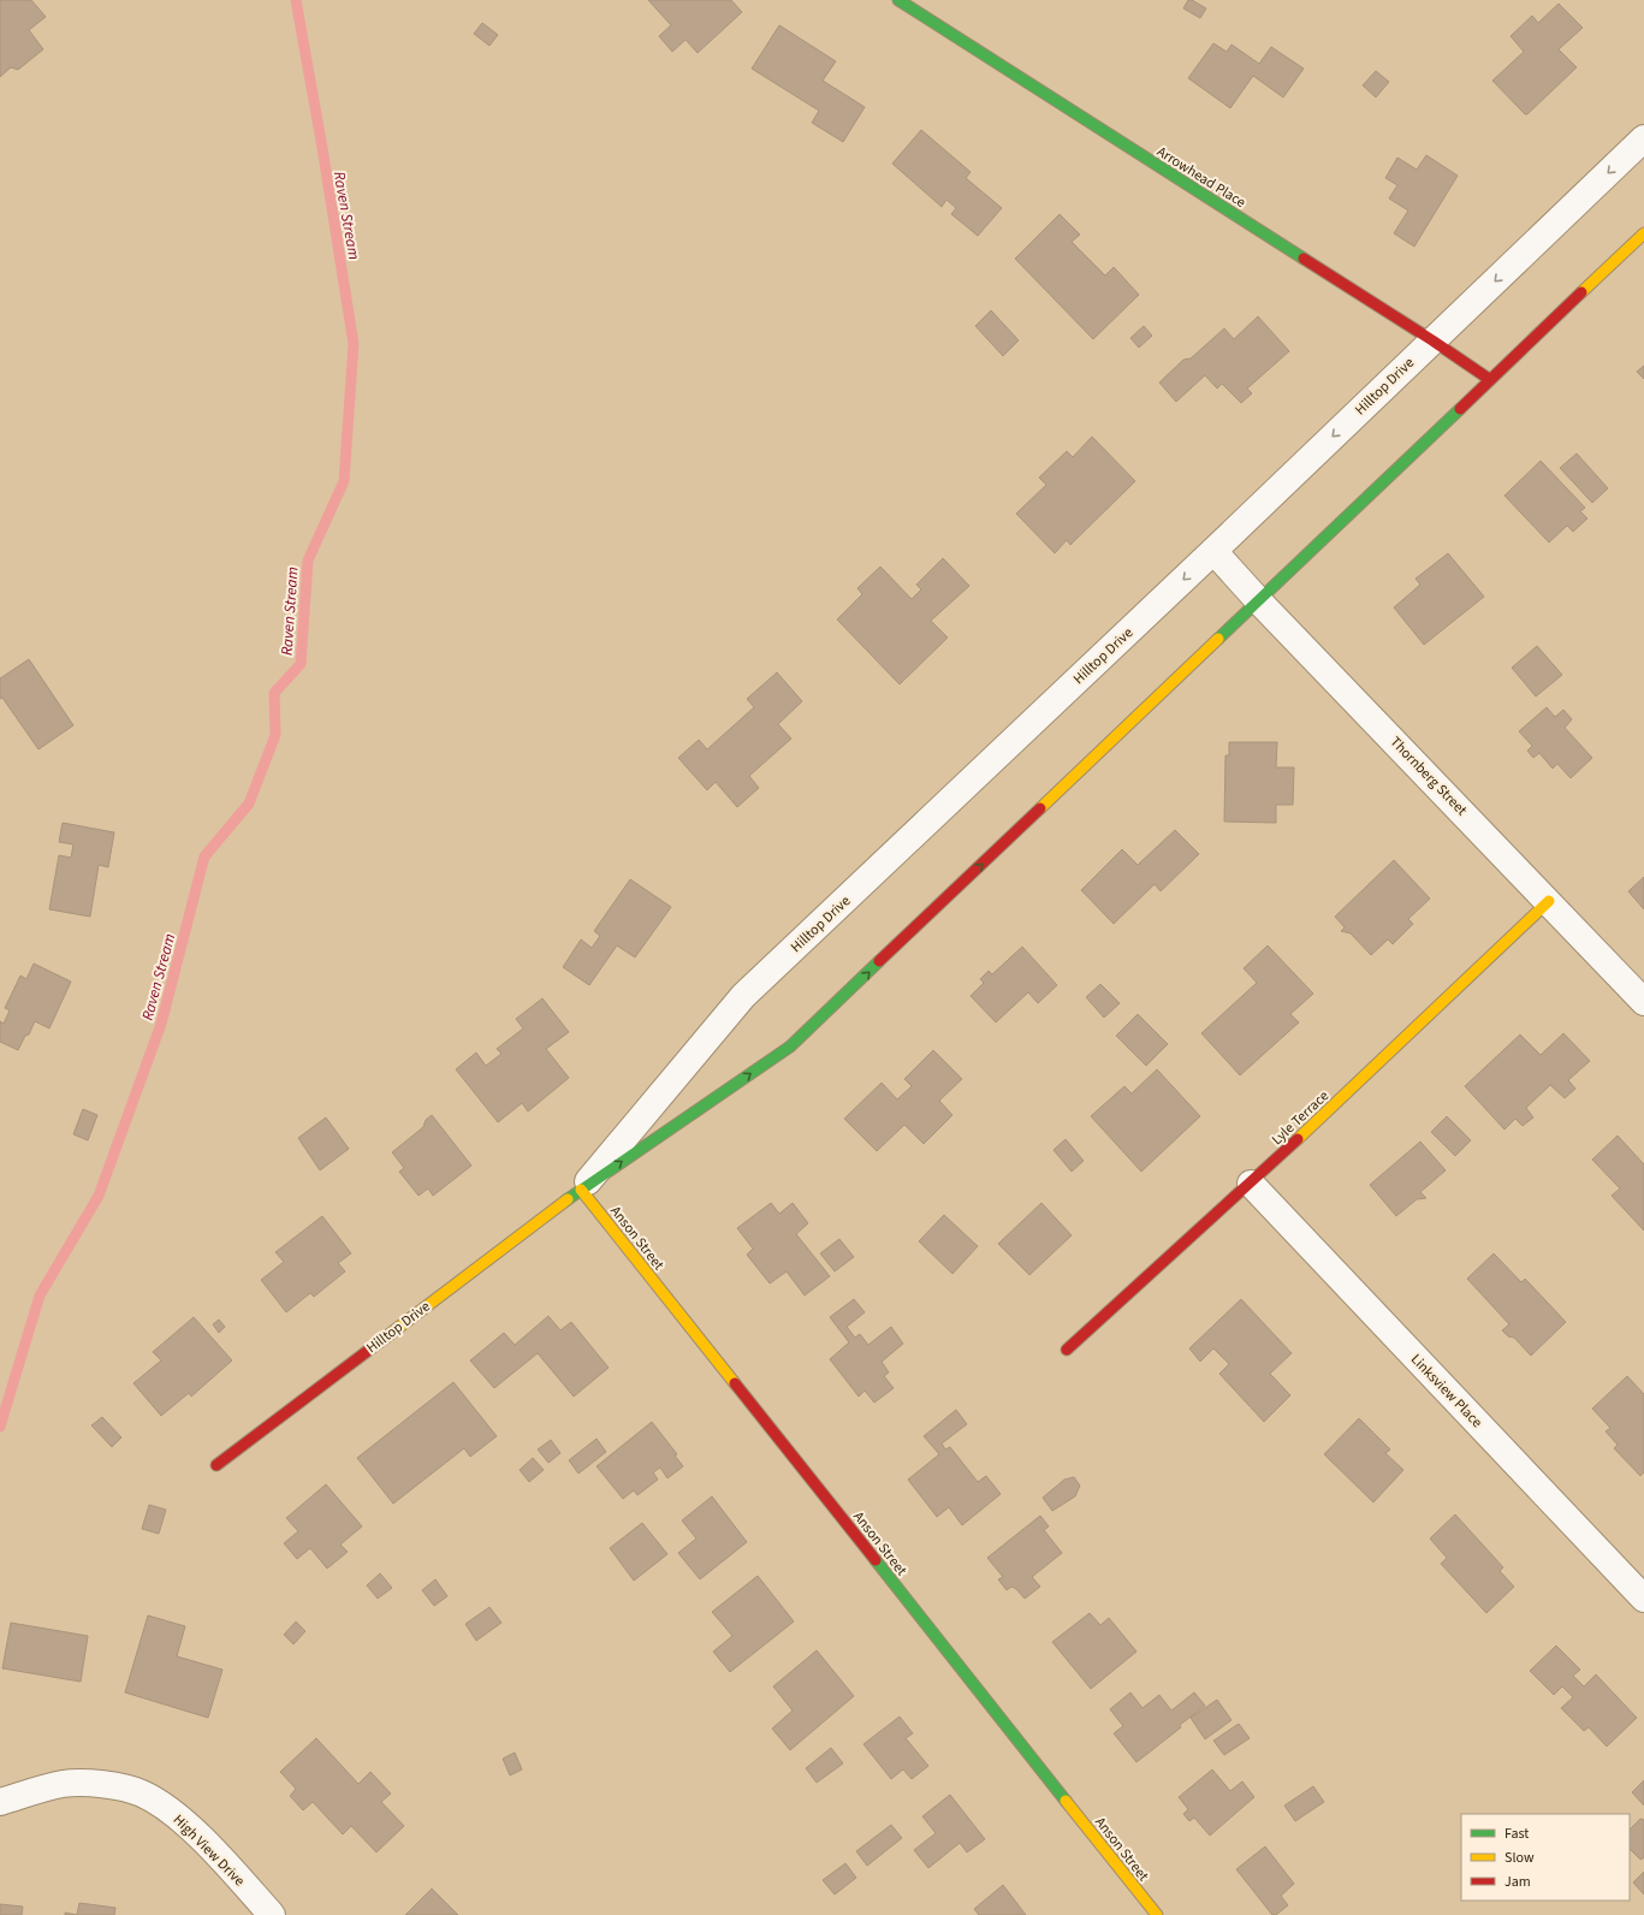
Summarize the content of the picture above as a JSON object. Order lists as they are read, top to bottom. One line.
{"streets":{"street":["Arrowhead Place","Hilltop Drive","Thornberg Street","Lyle Terrace","Anson Street","Linksview Place","High View Drive"]},"crossings":[["Arrowhead Place","Hilltop Drive"],["Hilltop Drive","Thornberg Street"],["Hilltop Drive","Anson Street"],["Thornberg Street","Lyle Terrace"],["Lyle Terrace","Linksview Place"]],"water":["Raven Stream"],"legend":["Fast","Slow","Jam"]}
